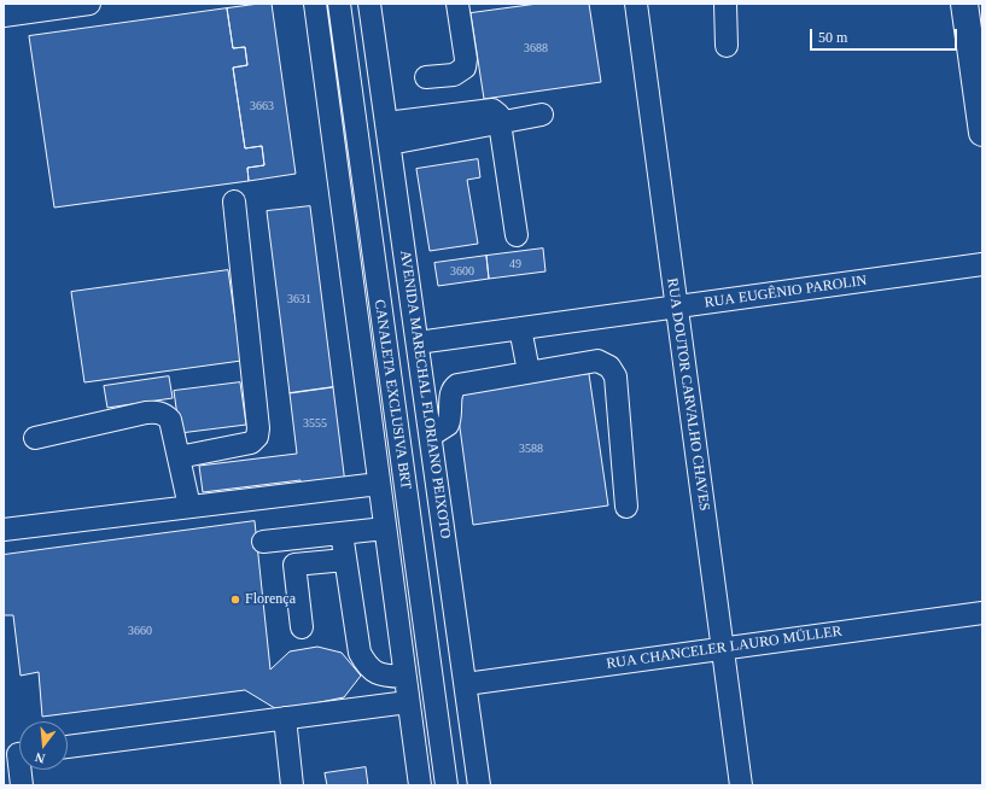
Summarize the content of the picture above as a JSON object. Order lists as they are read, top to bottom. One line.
{"streets":{"street":["RUA EUGÊNIO PAROLIN","CANALETA EXCLUSIVA BRT","AVENIDA MARECHAL FLORIANO PEIXOTO","RUA DOUTOR CARVALHO CHAVES","RUA CHANCELER LAURO MÜLLER"]},"crossings":[["RUA EUGÊNIO PAROLIN","AVENIDA MARECHAL FLORIANO PEIXOTO"],["RUA EUGÊNIO PAROLIN","RUA DOUTOR CARVALHO CHAVES"],["AVENIDA MARECHAL FLORIANO PEIXOTO","RUA CHANCELER LAURO MÜLLER"],["RUA DOUTOR CARVALHO CHAVES","RUA CHANCELER LAURO MÜLLER"]],"places":["Florença"],"house_numbers":["3688","3663","49","3600","3631","3555","3588","3660"],"scale_bar":"50 m","north":"bottom"}
